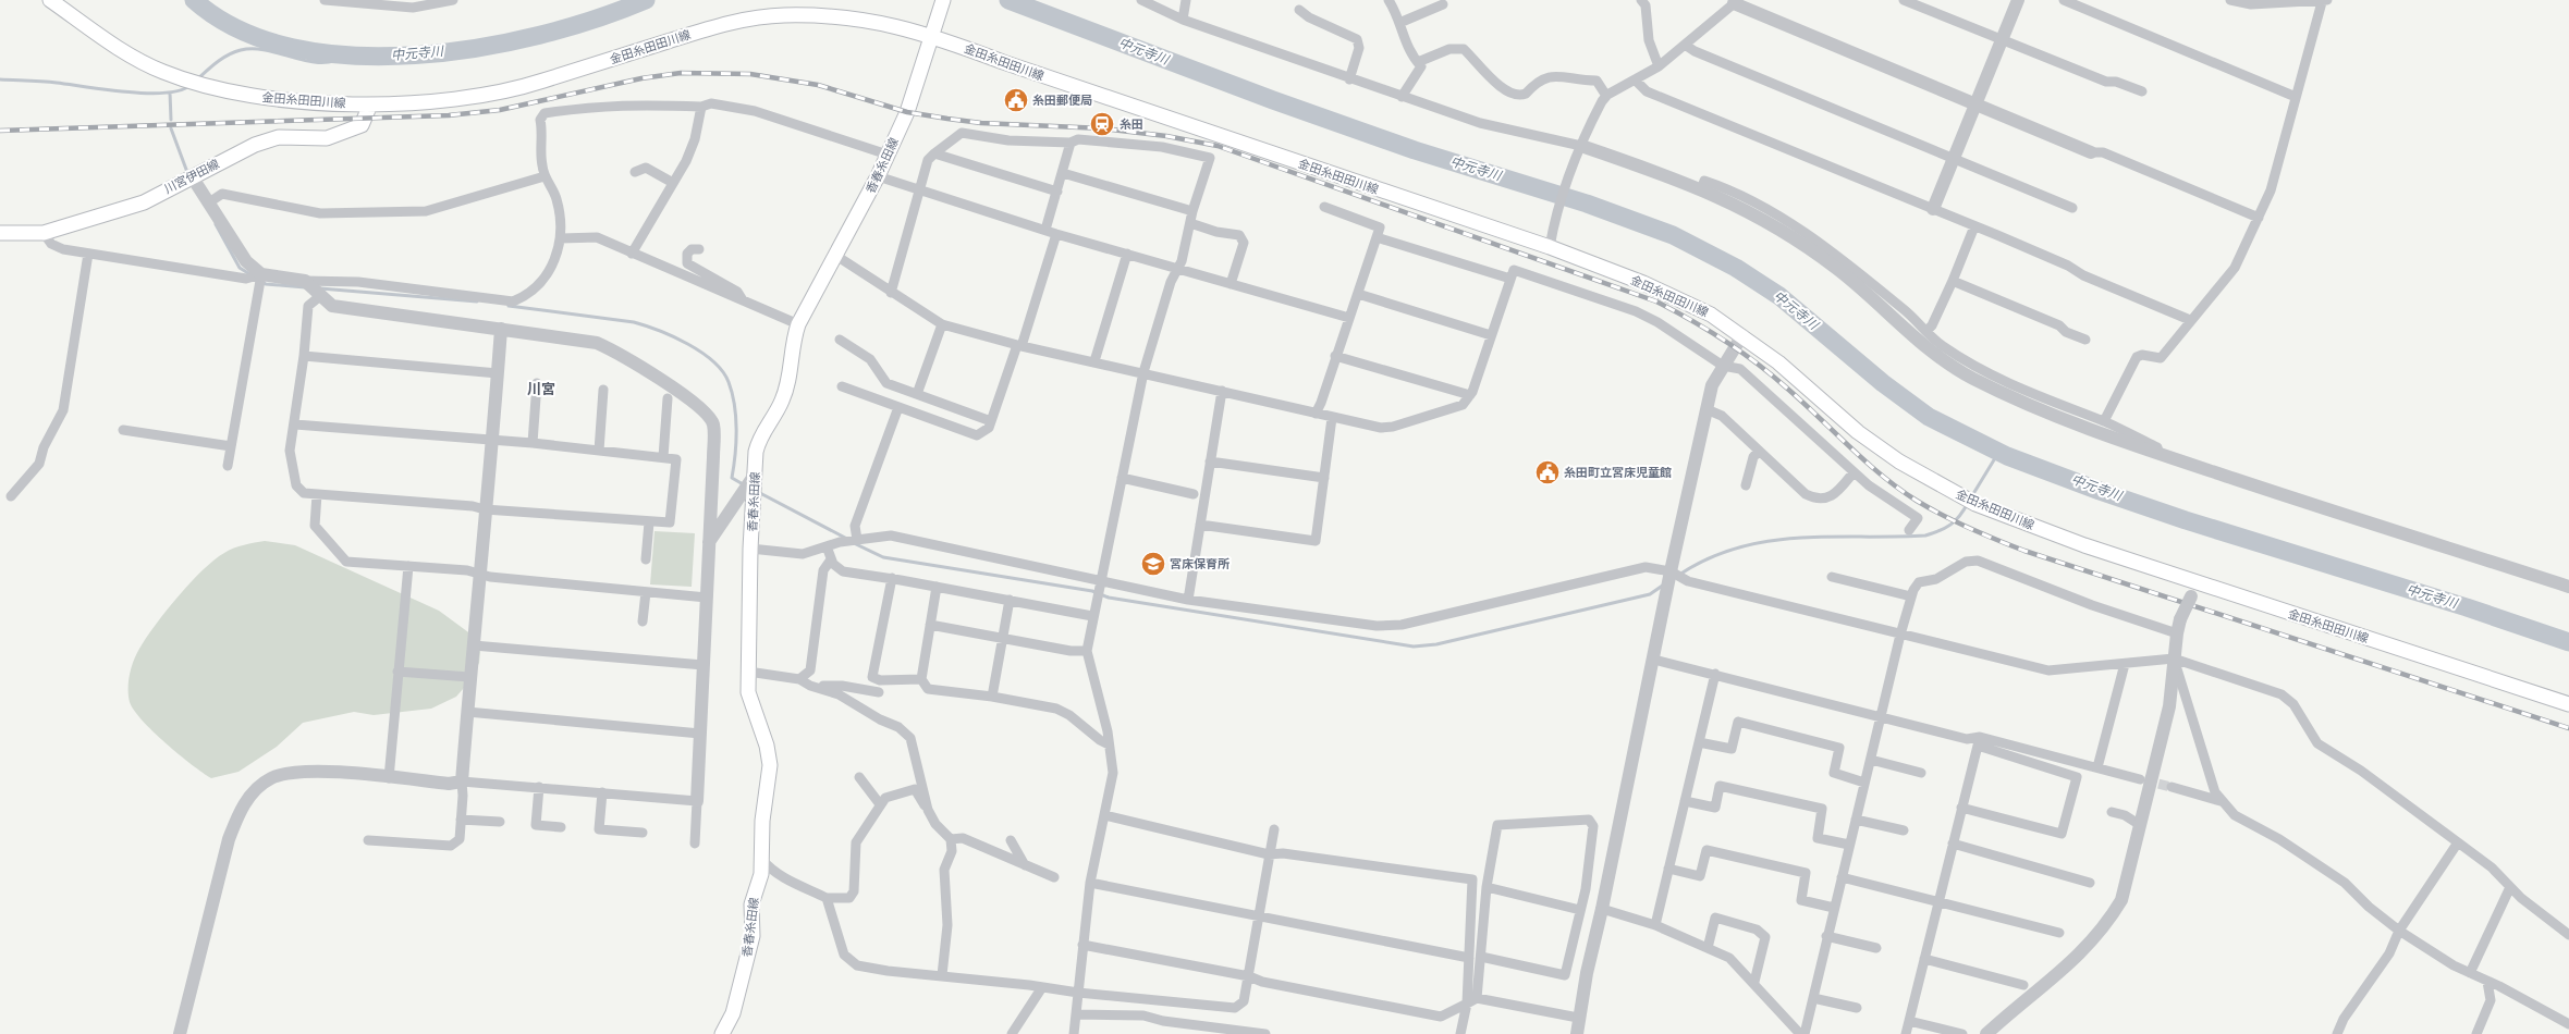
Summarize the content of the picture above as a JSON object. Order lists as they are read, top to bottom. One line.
{"streets":{"main road":["金田糸田田川線","香春糸田線","川宮伊田線"]},"crossings":[["金田糸田田川線","香春糸田線"],["金田糸田田川線","川宮伊田線"]],"districts":["川宮"],"water":["中元寺川"],"places":{"public building":["糸田郵便局","糸田町立宮床児童館"],"station":["糸田"],"school or university":["宮床保育所"]}}
